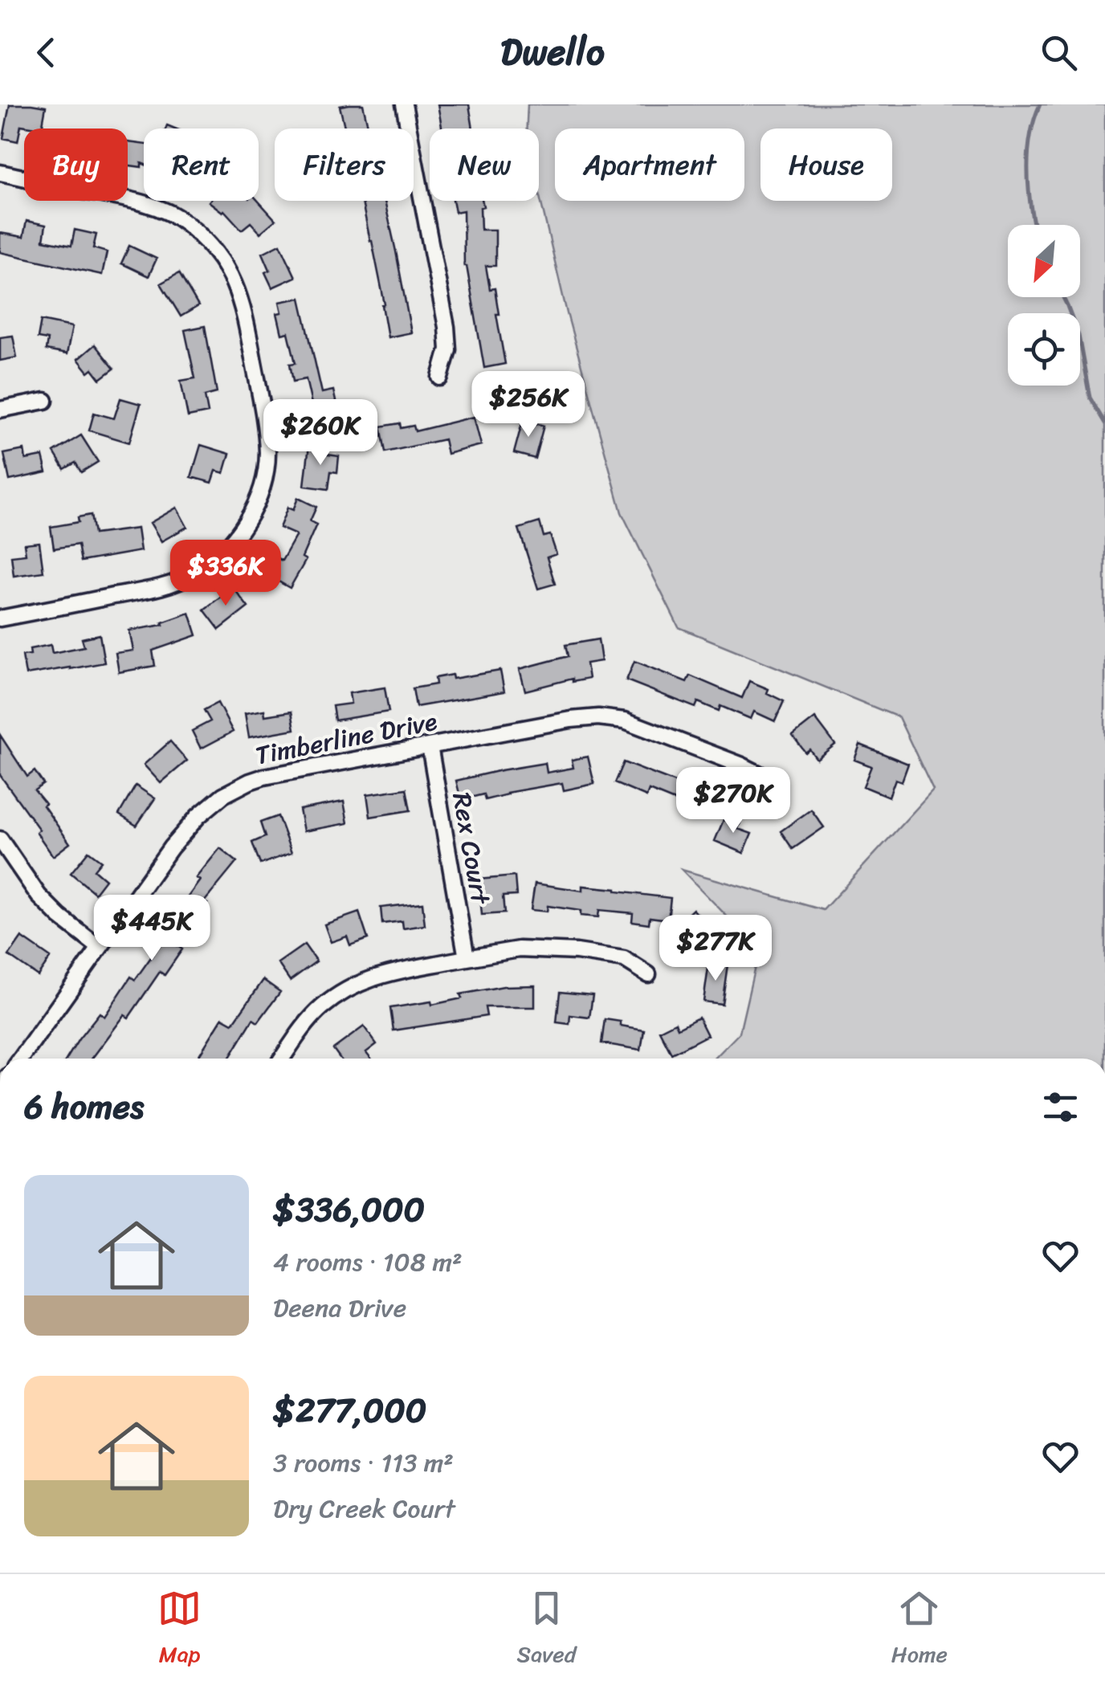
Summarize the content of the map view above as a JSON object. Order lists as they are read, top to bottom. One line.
{"streets":{"street":["Timberline Drive","Rex Court"]},"crossings":[["Timberline Drive","Rex Court"]],"north":"bottom left","page":{"header":"Dwello","chip":["Buy","Rent","Filters","New","Apartment","House"],"price":["$256K","$260K","$336K","$270K","$445K","$277K"],"heading":"6 homes","list":[{"name":"$336,000","note":"4 rooms · 108 m² · Deena Drive"},{"name":"$277,000","note":"3 rooms · 113 m² · Dry Creek Court"}],"tabs":["Map","Saved","Home"]}}
